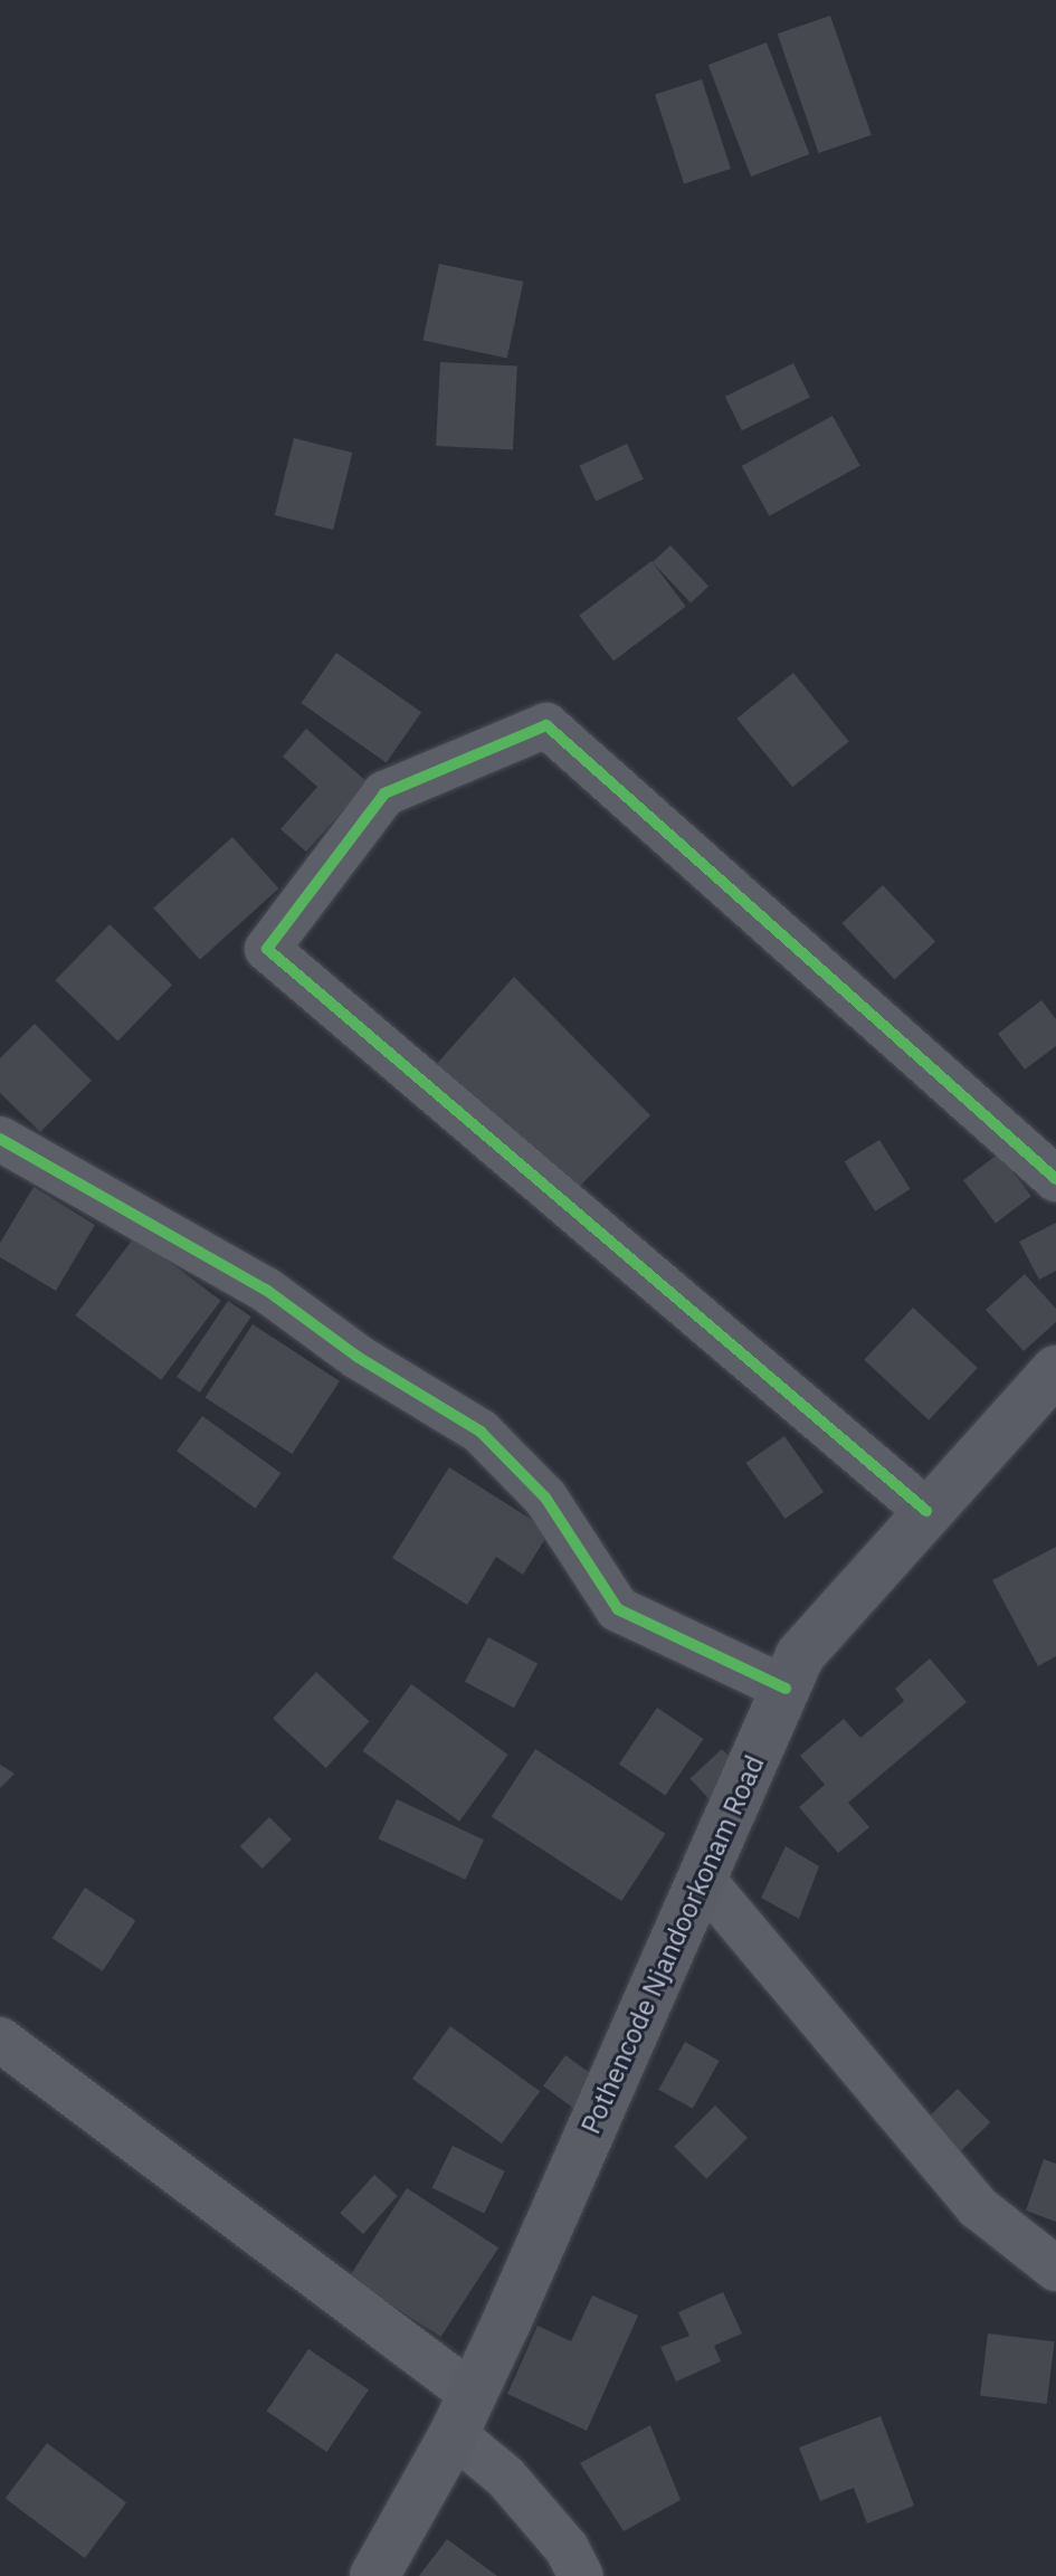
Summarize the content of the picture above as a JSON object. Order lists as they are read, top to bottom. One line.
{"streets":{"main road":["Pothencode Njandoorkonam Road"]}}
